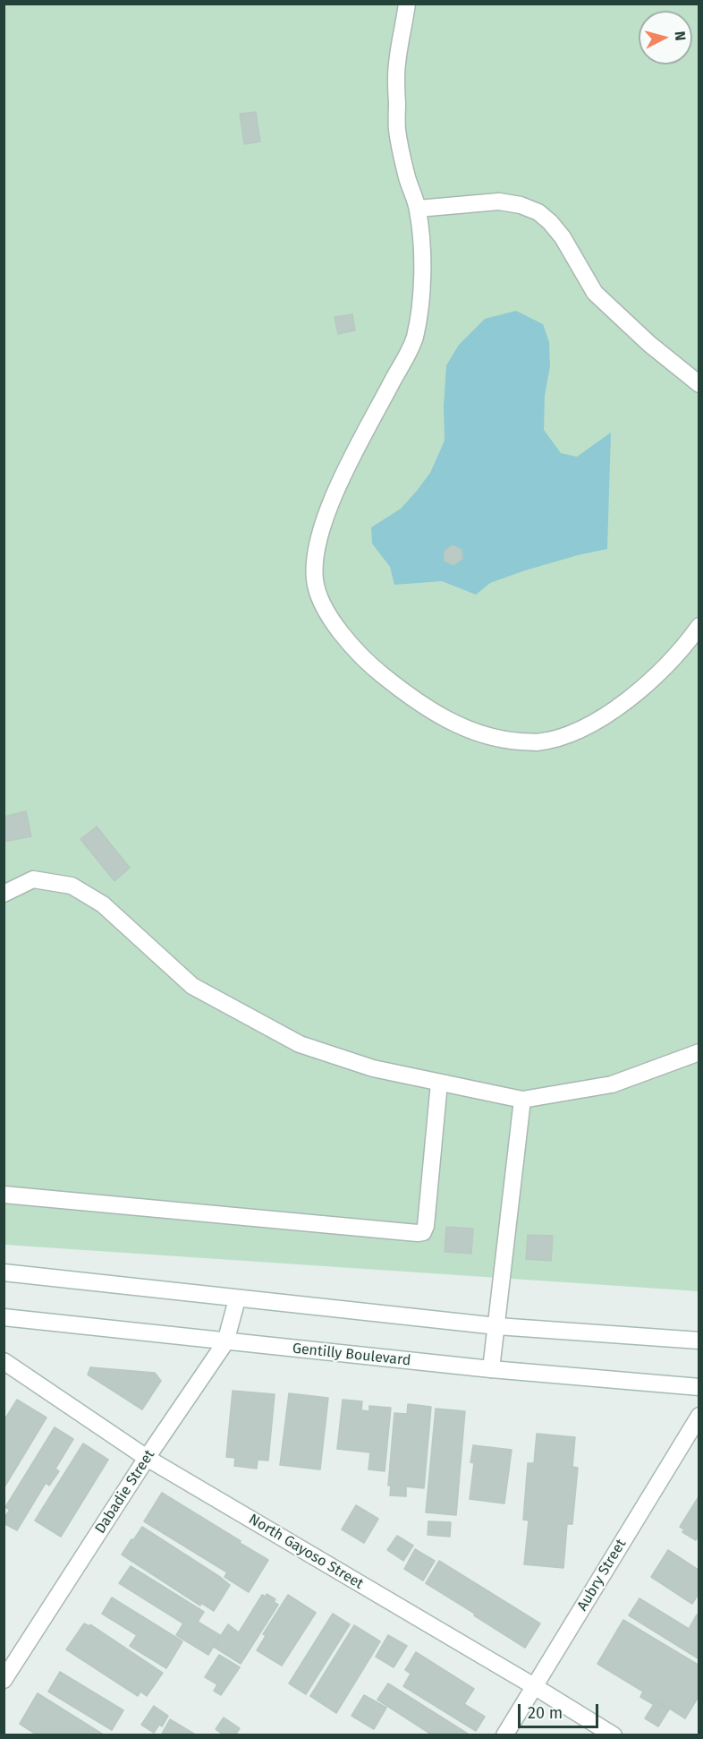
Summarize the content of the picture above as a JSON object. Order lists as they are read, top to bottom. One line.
{"streets":{"street":["Gentilly Boulevard","Dabadie Street","North Gayoso Street","Aubry Street"]},"crossings":[["Gentilly Boulevard","Dabadie Street"],["Dabadie Street","North Gayoso Street"],["North Gayoso Street","Aubry Street"]],"scale_bar":"20 m","north":"right"}
